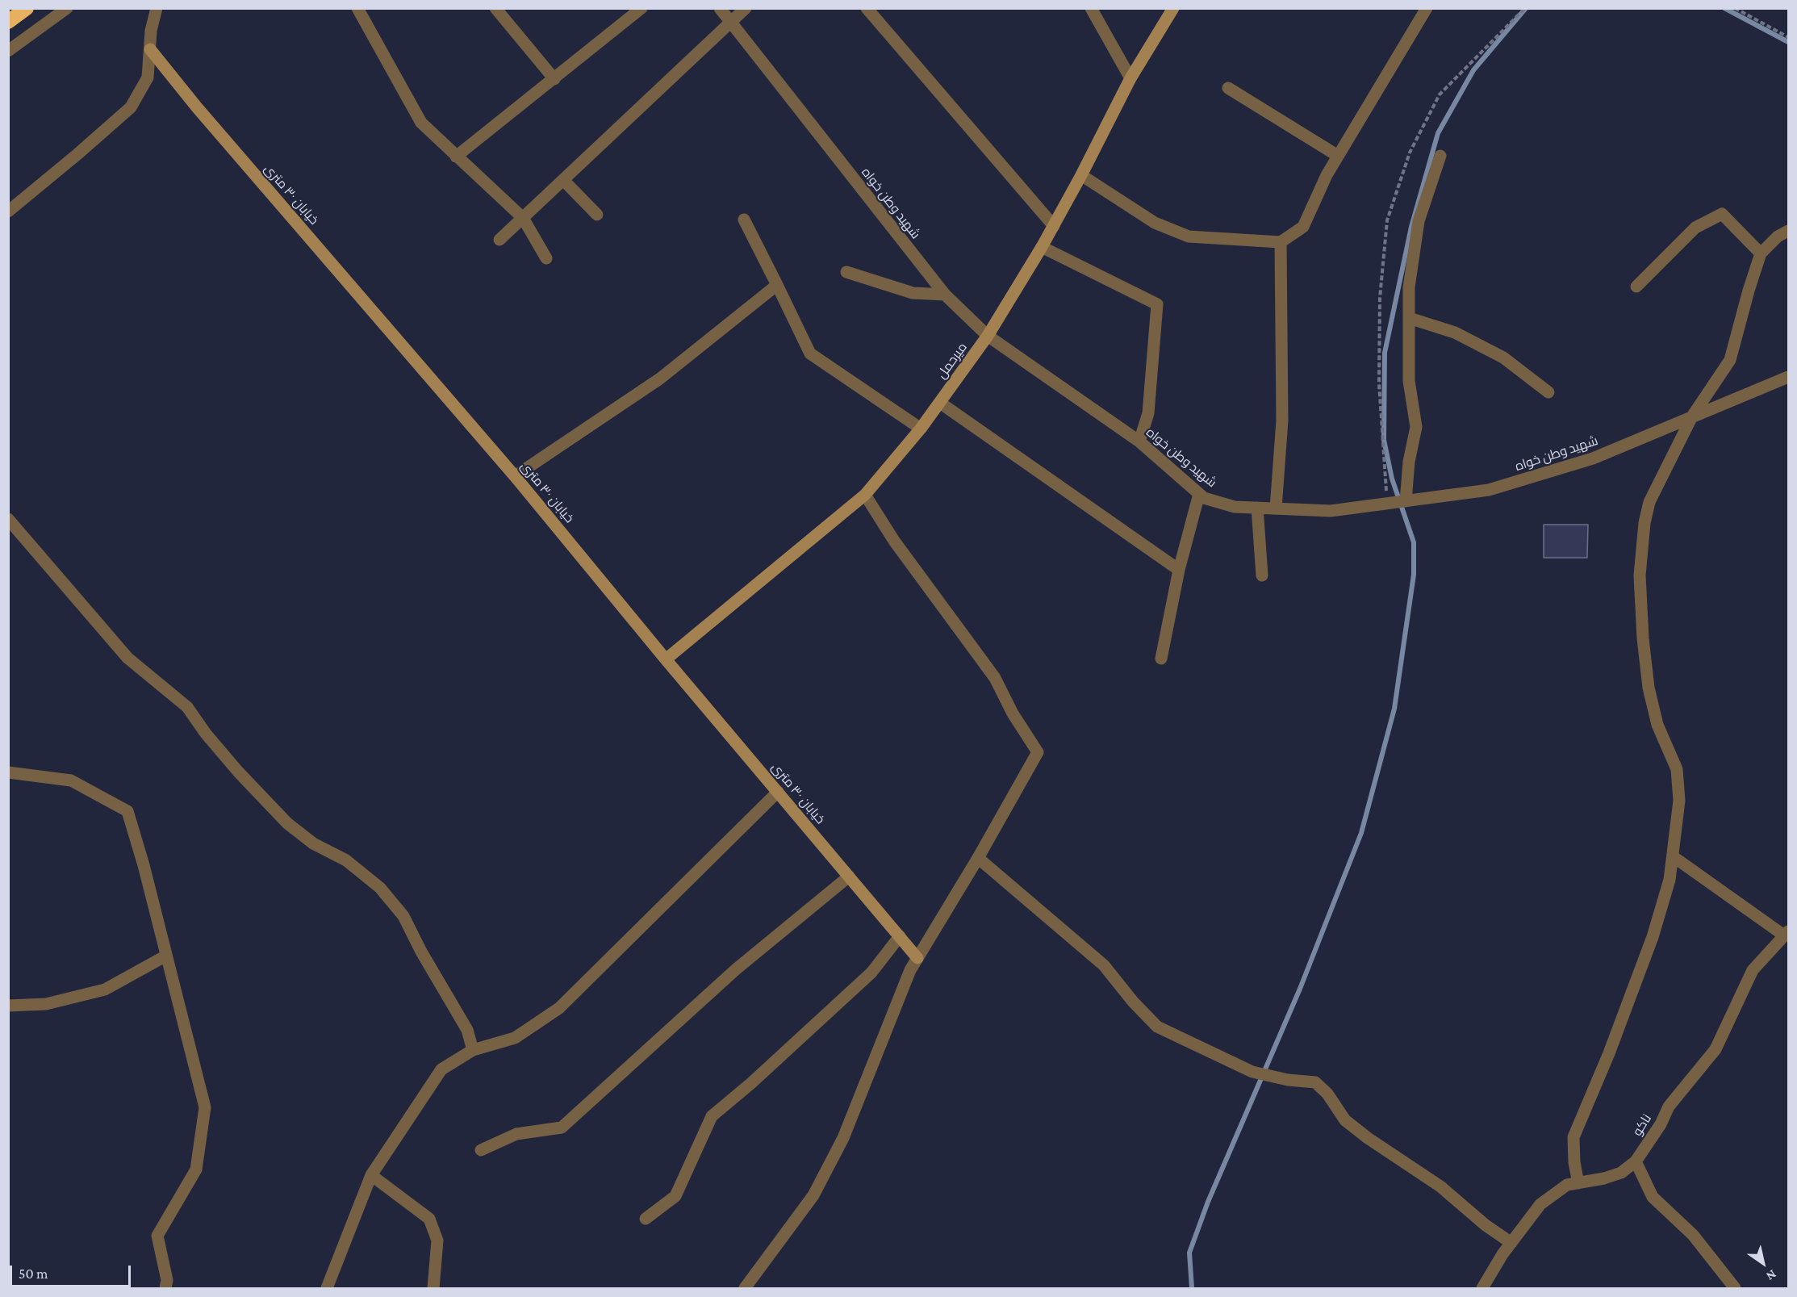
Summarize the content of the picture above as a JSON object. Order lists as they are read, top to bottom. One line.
{"streets":{"street":["خیابان ۳۰ متری","شهید وطن خواه","میرحمل","ناکو"]},"crossings":[["خیابان ۳۰ متری","میرحمل"],["شهید وطن خواه","میرحمل"]],"scale_bar":"50 m","north":"bottom right"}
